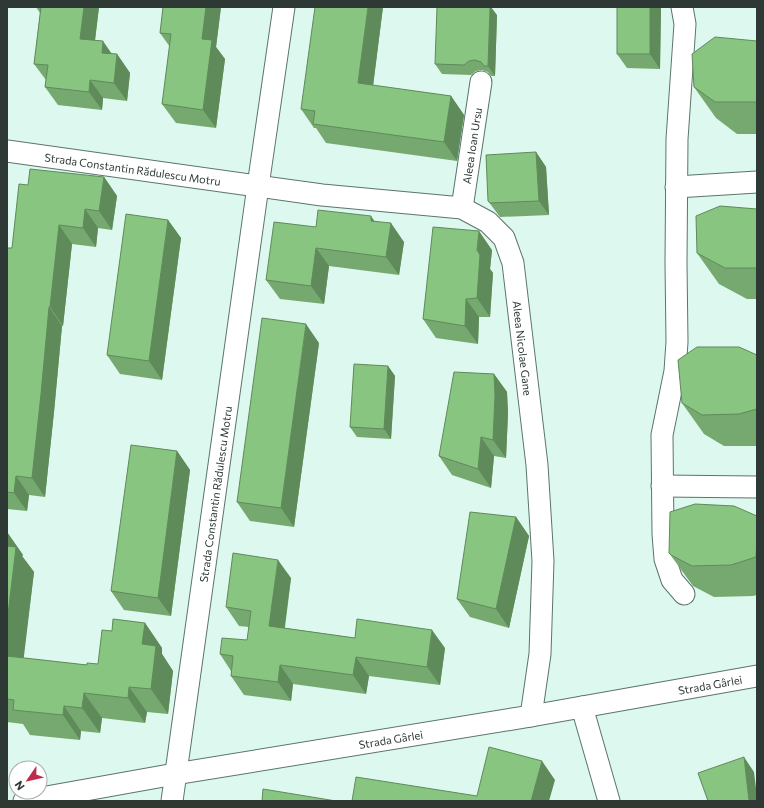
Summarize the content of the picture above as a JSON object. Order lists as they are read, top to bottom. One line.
{"streets":{"street":["Aleea Ioan Ursu","Strada Constantin Rădulescu Motru","Aleea Nicolae Gane","Strada Gârlei"]},"crossings":[["Aleea Ioan Ursu","Aleea Nicolae Gane"],["Strada Constantin Rădulescu Motru","Aleea Nicolae Gane"],["Strada Constantin Rădulescu Motru","Strada Gârlei"],["Aleea Nicolae Gane","Strada Gârlei"]],"north":"bottom left"}
